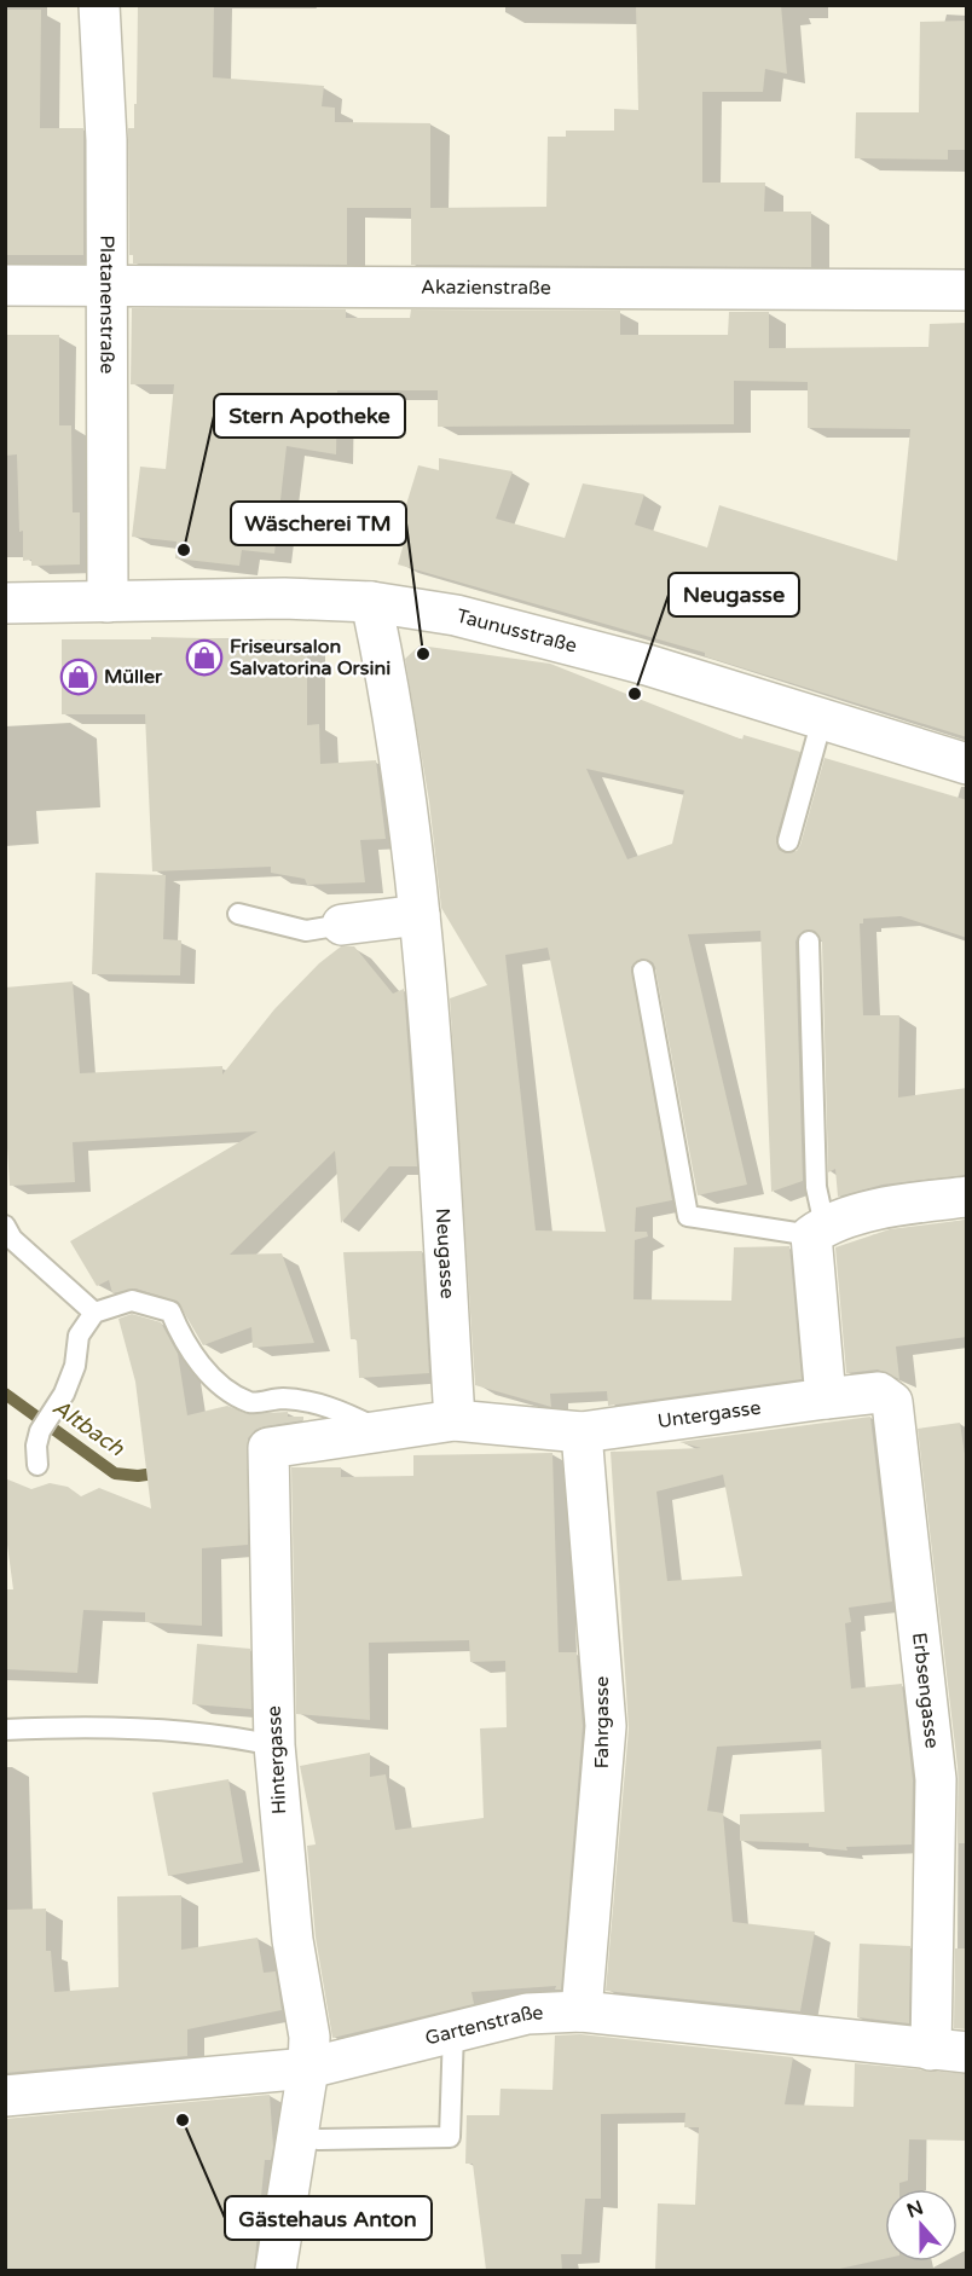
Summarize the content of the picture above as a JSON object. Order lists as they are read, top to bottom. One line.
{"streets":{"street":["Akazienstraße","Platanenstraße","Taunusstraße","Neugasse","Untergasse","Erbsengasse","Fahrgasse","Hintergasse","Gartenstraße"]},"crossings":[["Akazienstraße","Platanenstraße"],["Platanenstraße","Taunusstraße"],["Taunusstraße","Neugasse"],["Neugasse","Untergasse"],["Untergasse","Erbsengasse"],["Untergasse","Fahrgasse"],["Untergasse","Hintergasse"],["Erbsengasse","Gartenstraße"],["Fahrgasse","Gartenstraße"],["Hintergasse","Gartenstraße"]],"water":["Altbach"],"places":{"other":["Stern Apotheke","Wäscherei TM","Neugasse","Gästehaus Anton"],"shop":["Friseursalon Salvatorina Orsini","Müller"]},"north":"top"}
